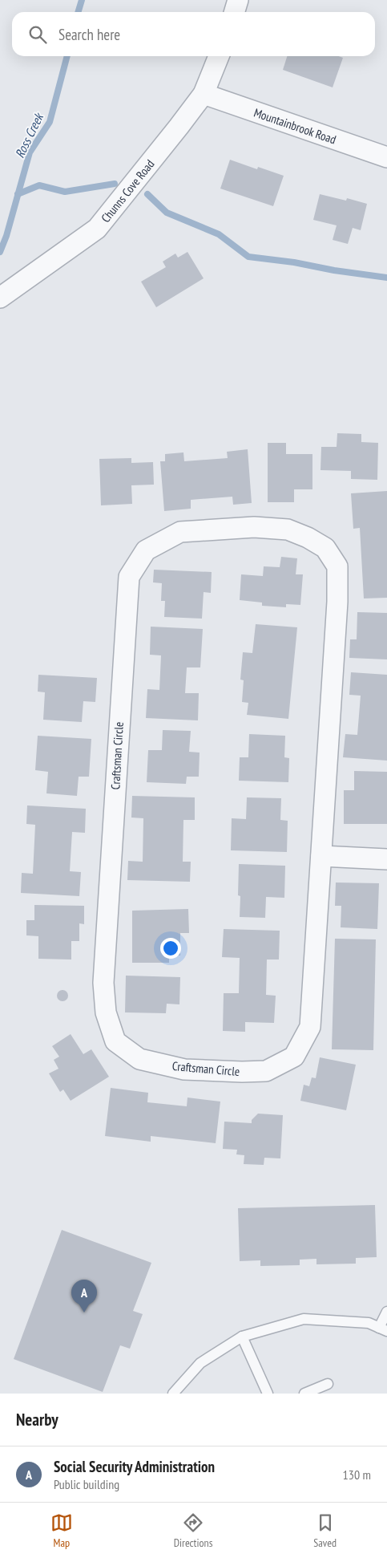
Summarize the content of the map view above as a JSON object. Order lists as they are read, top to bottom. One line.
{"streets":{"street":["Mountainbrook Road","Chunns Cove Road","Craftsman Circle"]},"crossings":[["Mountainbrook Road","Chunns Cove Road"]],"water":["Ross Creek"],"page":{"search":"Search here","pins":"A","heading":"Nearby","list":[{"mark":"A","name":"Social Security Administration","note":"Public building","value":"130 m"}],"nav":["Map","Directions","Saved"]}}
